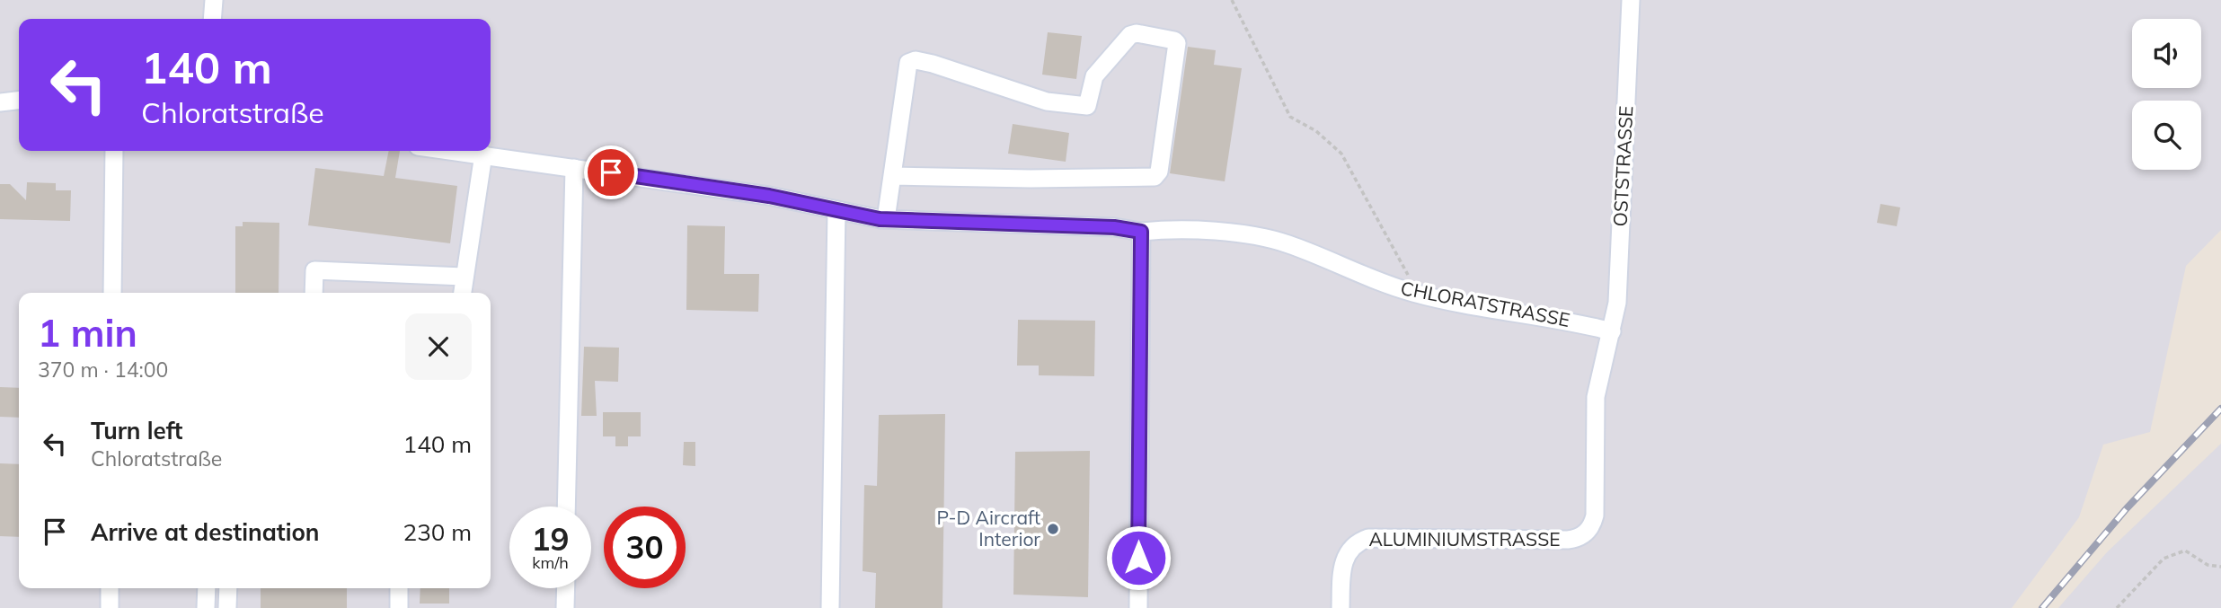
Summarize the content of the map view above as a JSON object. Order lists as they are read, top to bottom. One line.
{"streets":{"street":["OSTSTRASSE","CHLORATSTRASSE","ALUMINIUMSTRASSE"]},"crossings":[["OSTSTRASSE","CHLORATSTRASSE"],["OSTSTRASSE","ALUMINIUMSTRASSE"],["CHLORATSTRASSE","ALUMINIUMSTRASSE"]],"places":["P-D Aircraft Interior"],"page":{"turn":["140 m","Chloratstraße"],"heading":["1 min","370 m · 14:00"],"list":[{"name":"Turn left","note":"Chloratstraße","value":"140 m"},{"name":"Arrive at destination","value":"230 m"}],"speed":"19 km/h","limit":"30"}}
